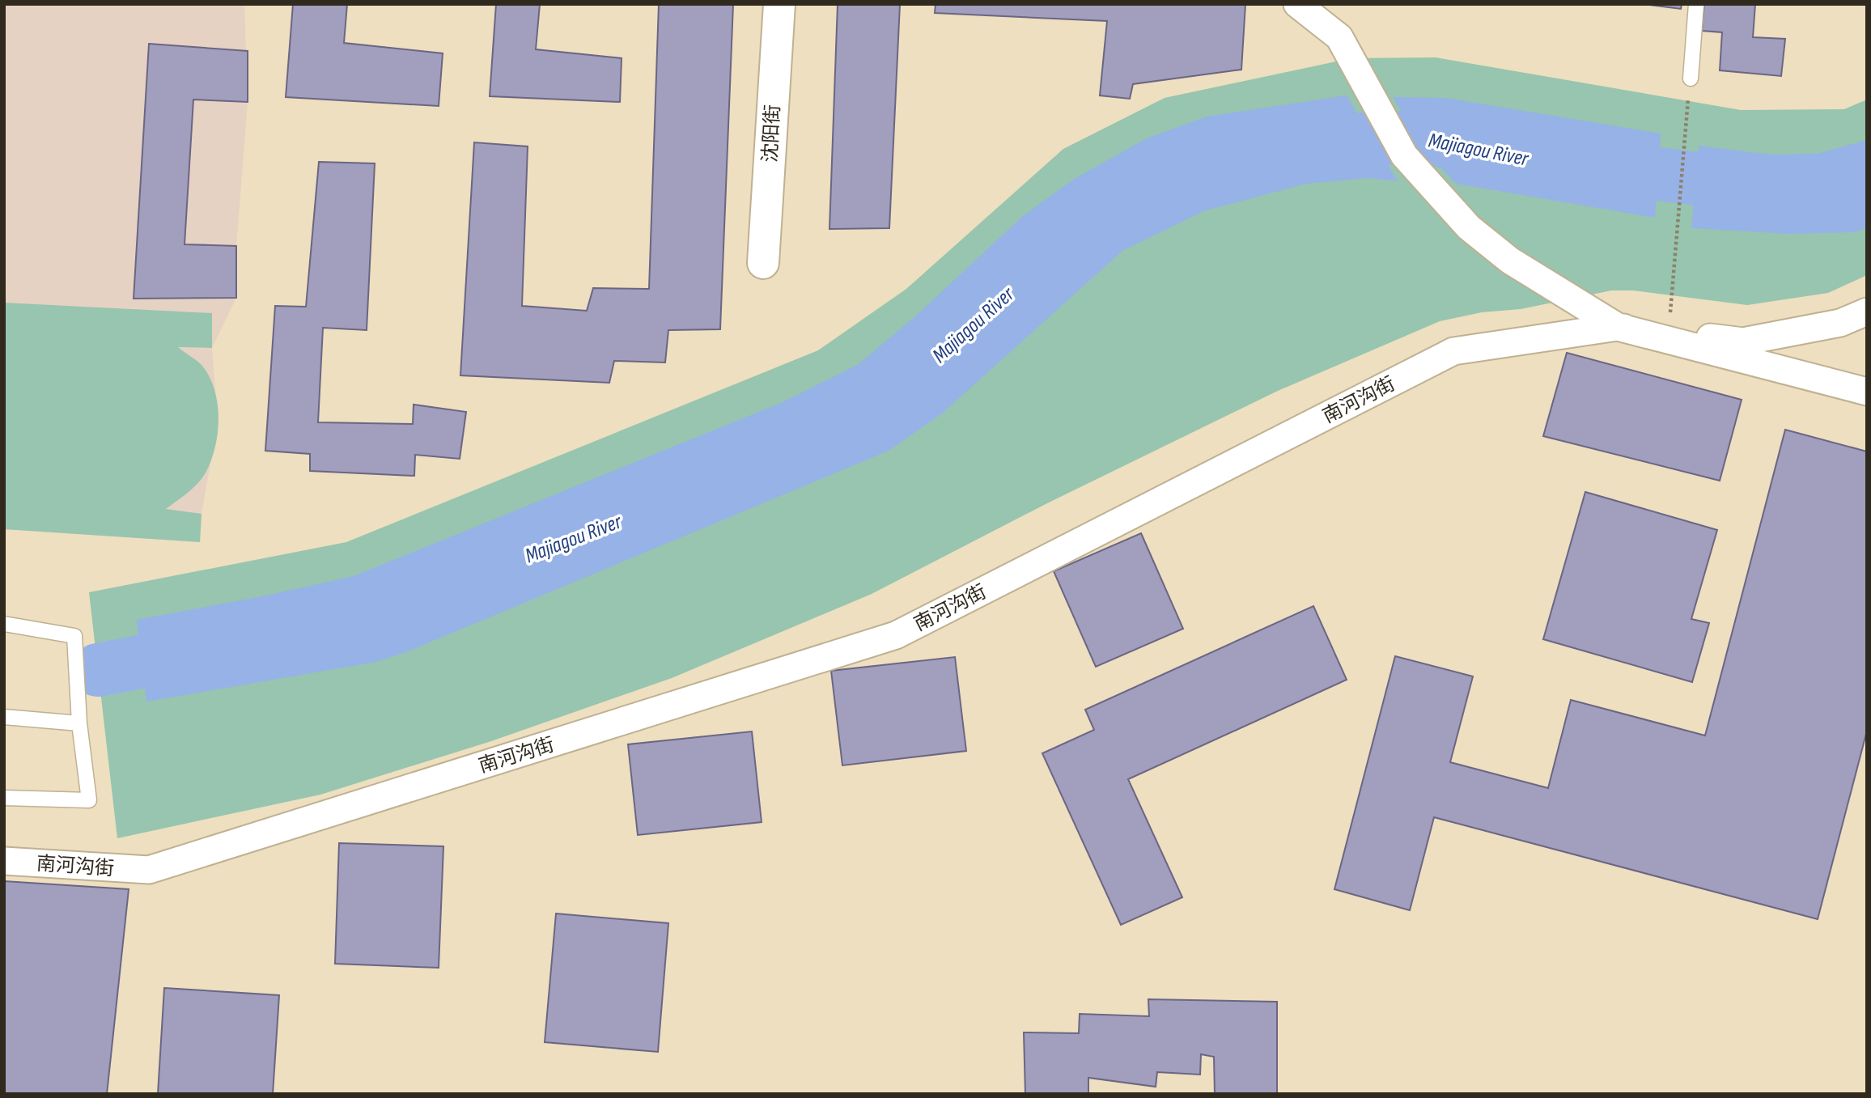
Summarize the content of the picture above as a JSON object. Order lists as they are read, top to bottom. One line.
{"streets":{"street":["沈阳街","南河沟街"]},"water":["Majiagou River"]}
